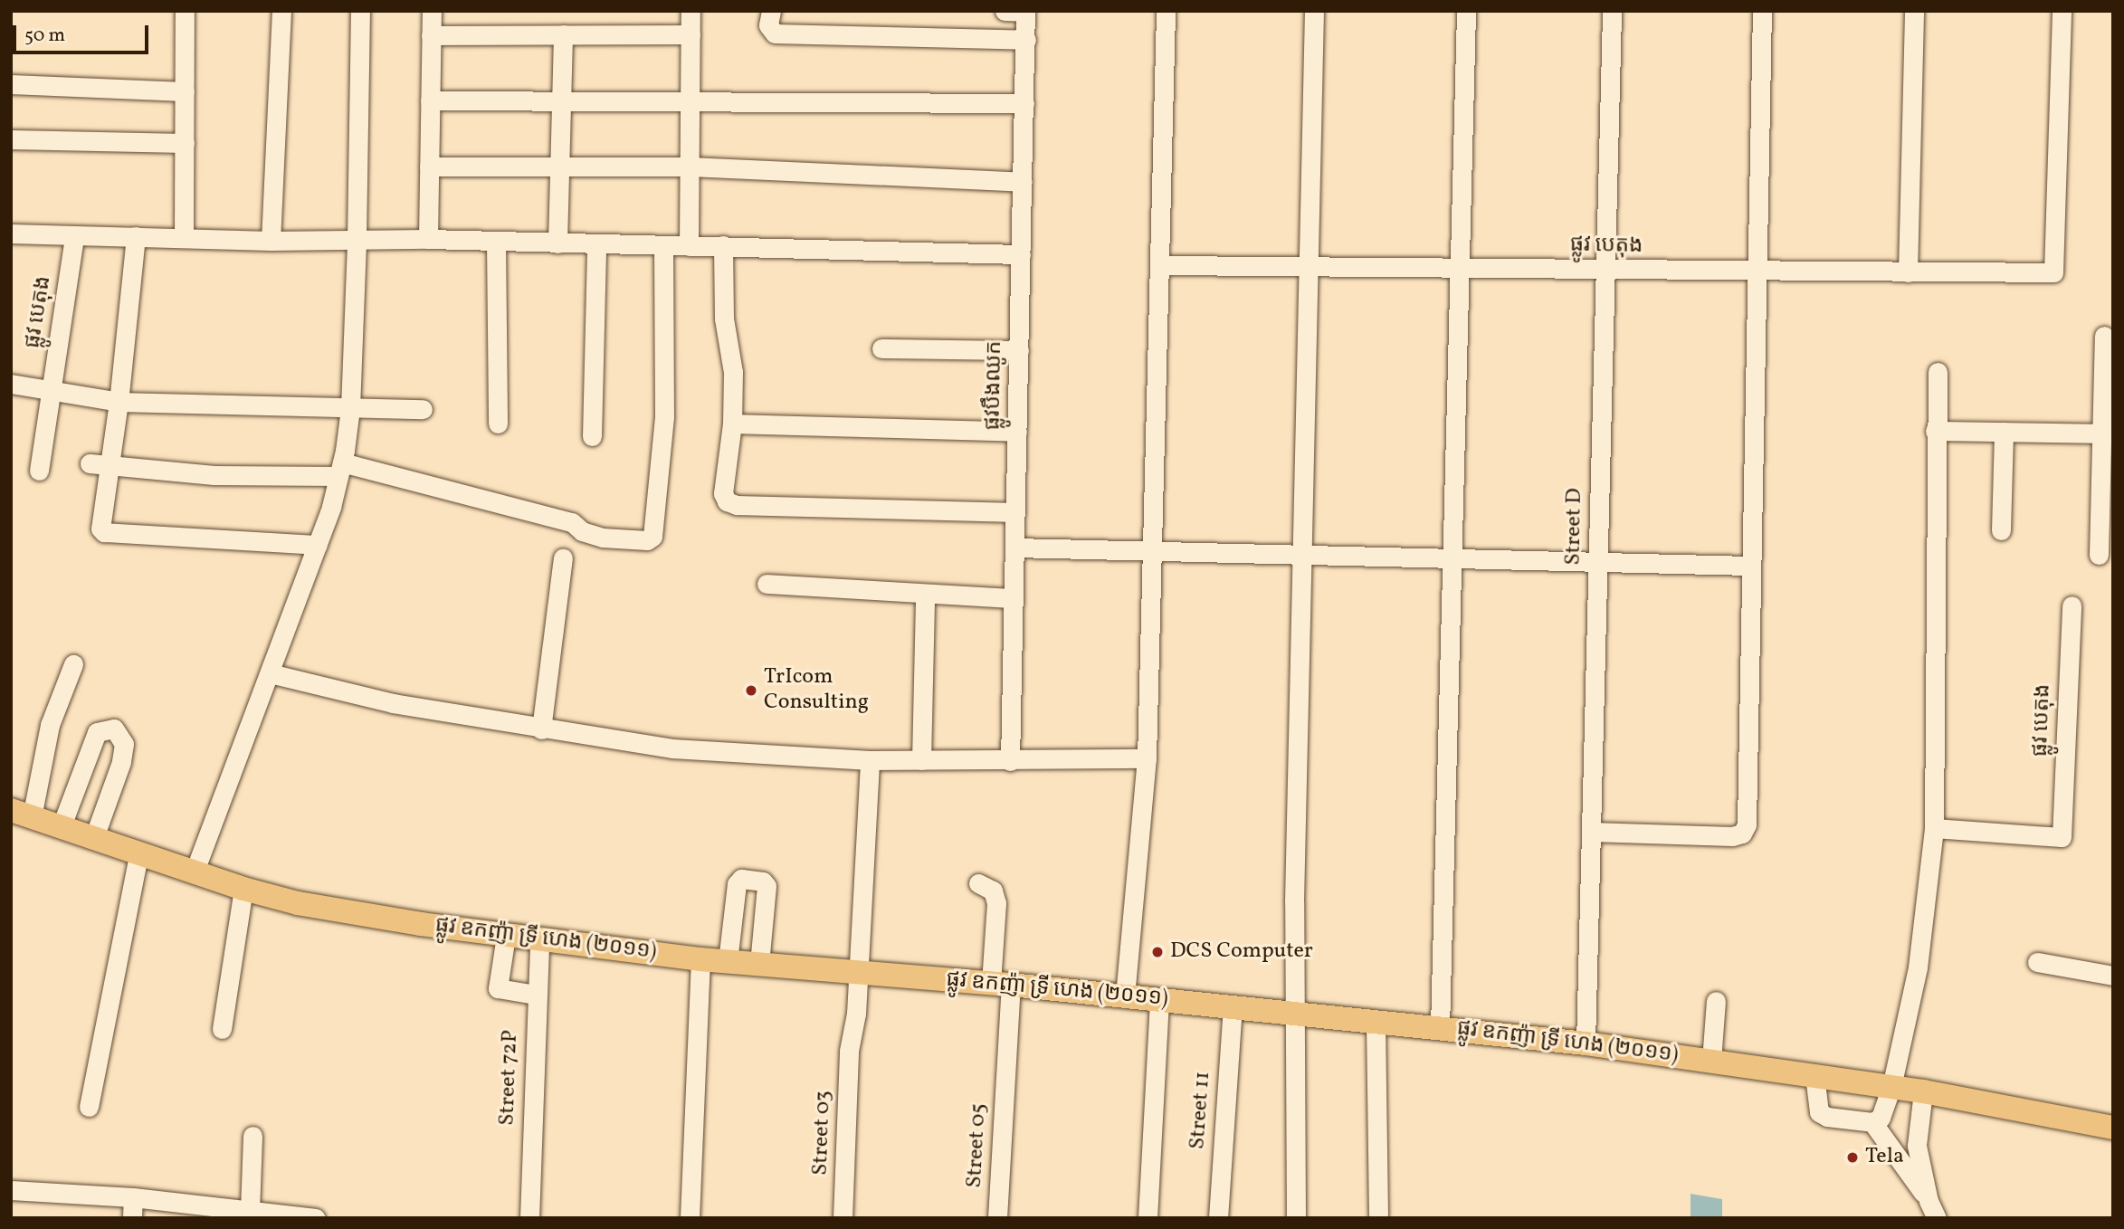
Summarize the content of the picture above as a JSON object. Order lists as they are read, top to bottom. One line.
{"streets":{"main road":["ផ្លូវ ឧកញ៉ា ទ្រី ហេង (២០១១)"],"street":["ផ្លូវ បេតុង","ផ្លូវបឹងឈូក","Street D","Street 72P","Street 11","Street 03","Street 05"]},"crossings":[["ផ្លូវ បេតុង","Street D"],["Street D","ផ្លូវ ឧកញ៉ា ទ្រី ហេង (២០១១)"],["ផ្លូវ ឧកញ៉ា ទ្រី ហេង (២០១១)","Street 72P"],["ផ្លូវ ឧកញ៉ា ទ្រី ហេង (២០១១)","Street 11"],["ផ្លូវ ឧកញ៉ា ទ្រី ហេង (២០១១)","Street 03"],["ផ្លូវ ឧកញ៉ា ទ្រី ហេង (២០១១)","Street 05"]],"places":["TrIcom Consulting","DCS Computer","Tela"],"scale_bar":"50 m"}
